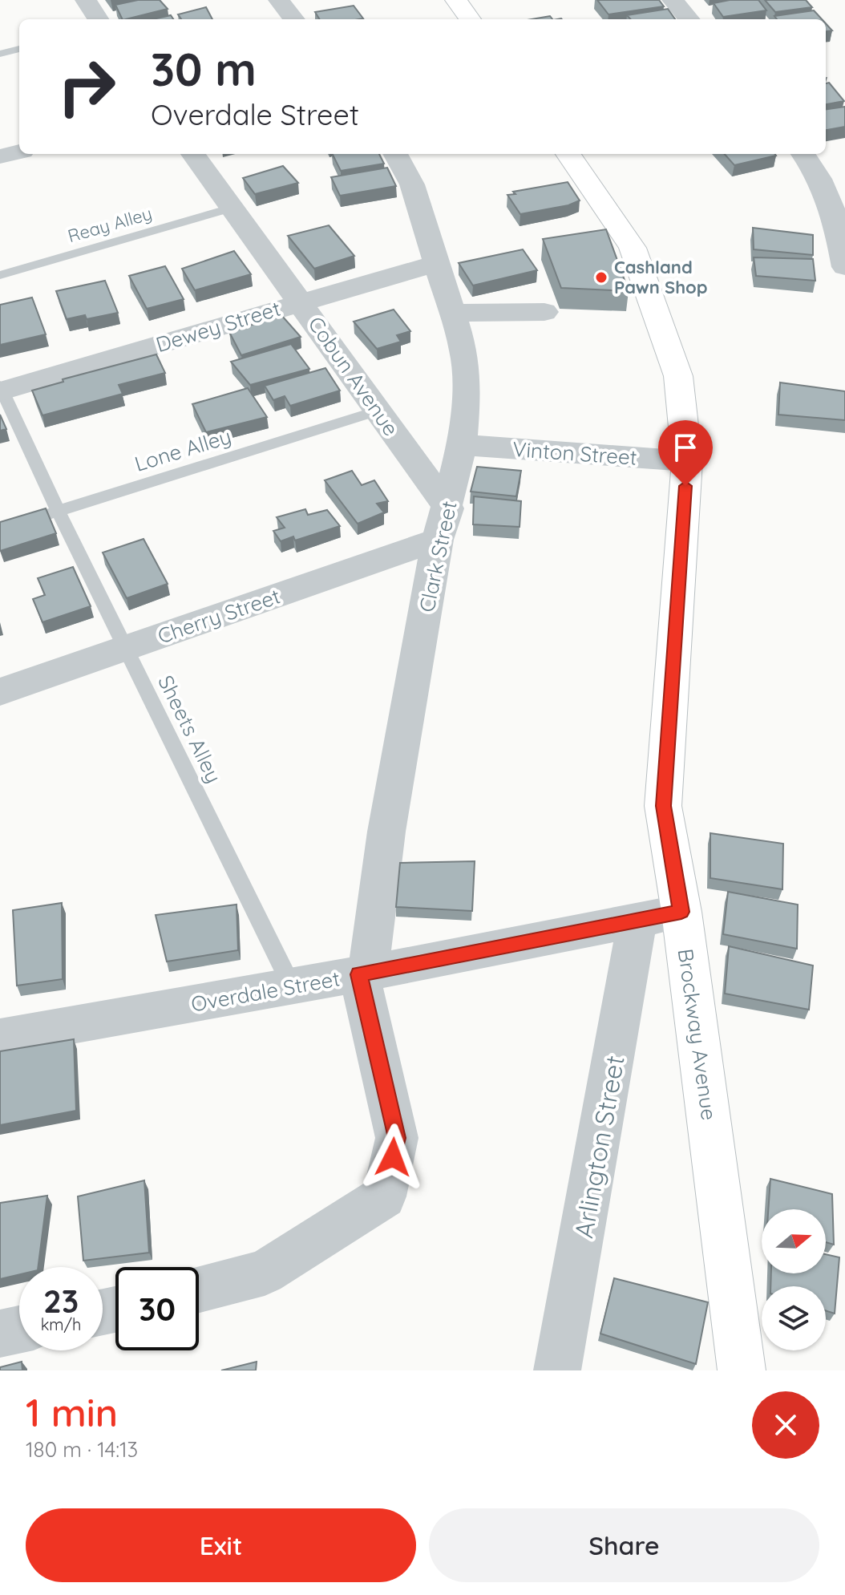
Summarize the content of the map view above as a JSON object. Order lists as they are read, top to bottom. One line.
{"streets":{"main road":["Brockway Avenue"],"street":["Dewey Street","Cobun Avenue","Vinton Street","Clark Street","Cherry Street","Overdale Street","Arlington Street"],"lane":["Reay Alley","Lone Alley","Sheets Alley"]},"crossings":[["Reay Alley","Cobun Avenue"],["Dewey Street","Cobun Avenue"],["Dewey Street","Clark Street"],["Dewey Street","Sheets Alley"],["Cobun Avenue","Lone Alley"],["Cobun Avenue","Clark Street"],["Cobun Avenue","Cherry Street"],["Lone Alley","Sheets Alley"],["Vinton Street","Clark Street"],["Vinton Street","Brockway Avenue"],["Clark Street","Cherry Street"],["Clark Street","Overdale Street"],["Cherry Street","Sheets Alley"],["Sheets Alley","Overdale Street"],["Overdale Street","Brockway Avenue"],["Overdale Street","Arlington Street"]],"places":["Cashland Pawn Shop"],"north":"right","page":{"turn":["30 m","Overdale Street"],"speed":"23 km/h","limit":"30","heading":["1 min","180 m · 14:13"],"buttons":["Exit","Share"]}}
